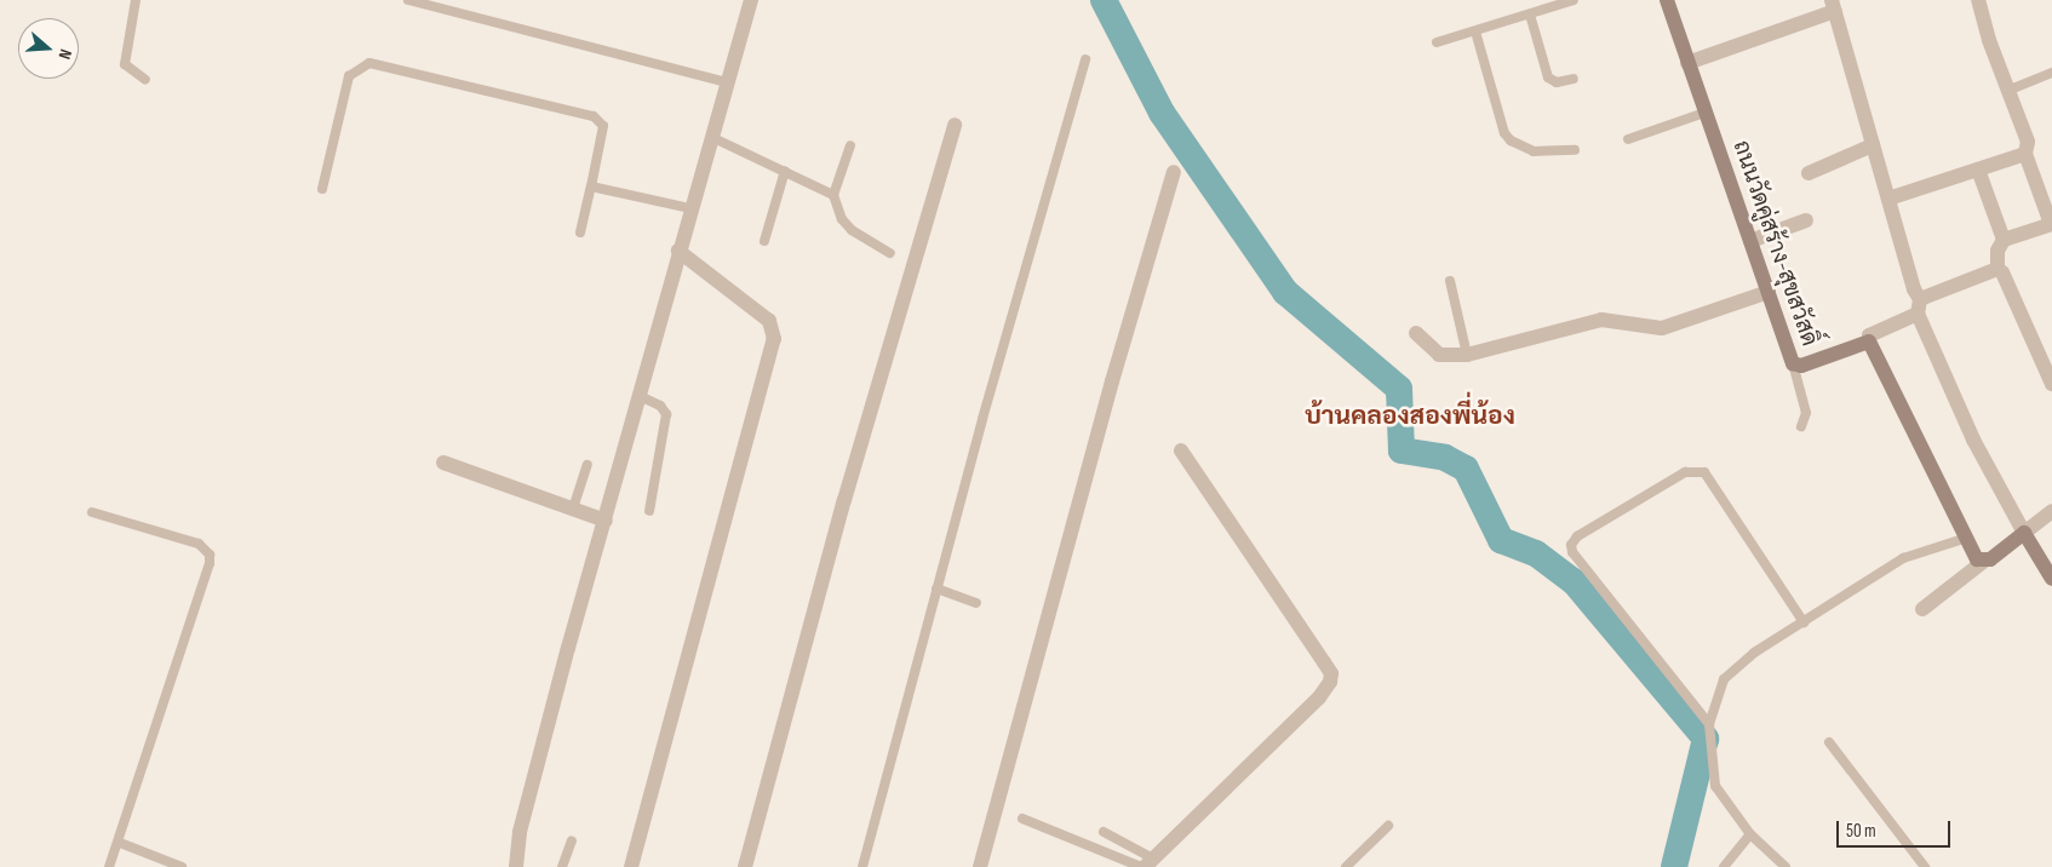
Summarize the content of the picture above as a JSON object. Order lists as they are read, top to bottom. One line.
{"streets":{"street":["ถนนวัดคู่สร้าง-สุขสวัสดิ์"]},"districts":["บ้านคลองสองพี่น้อง"],"scale_bar":"50 m","north":"right"}
